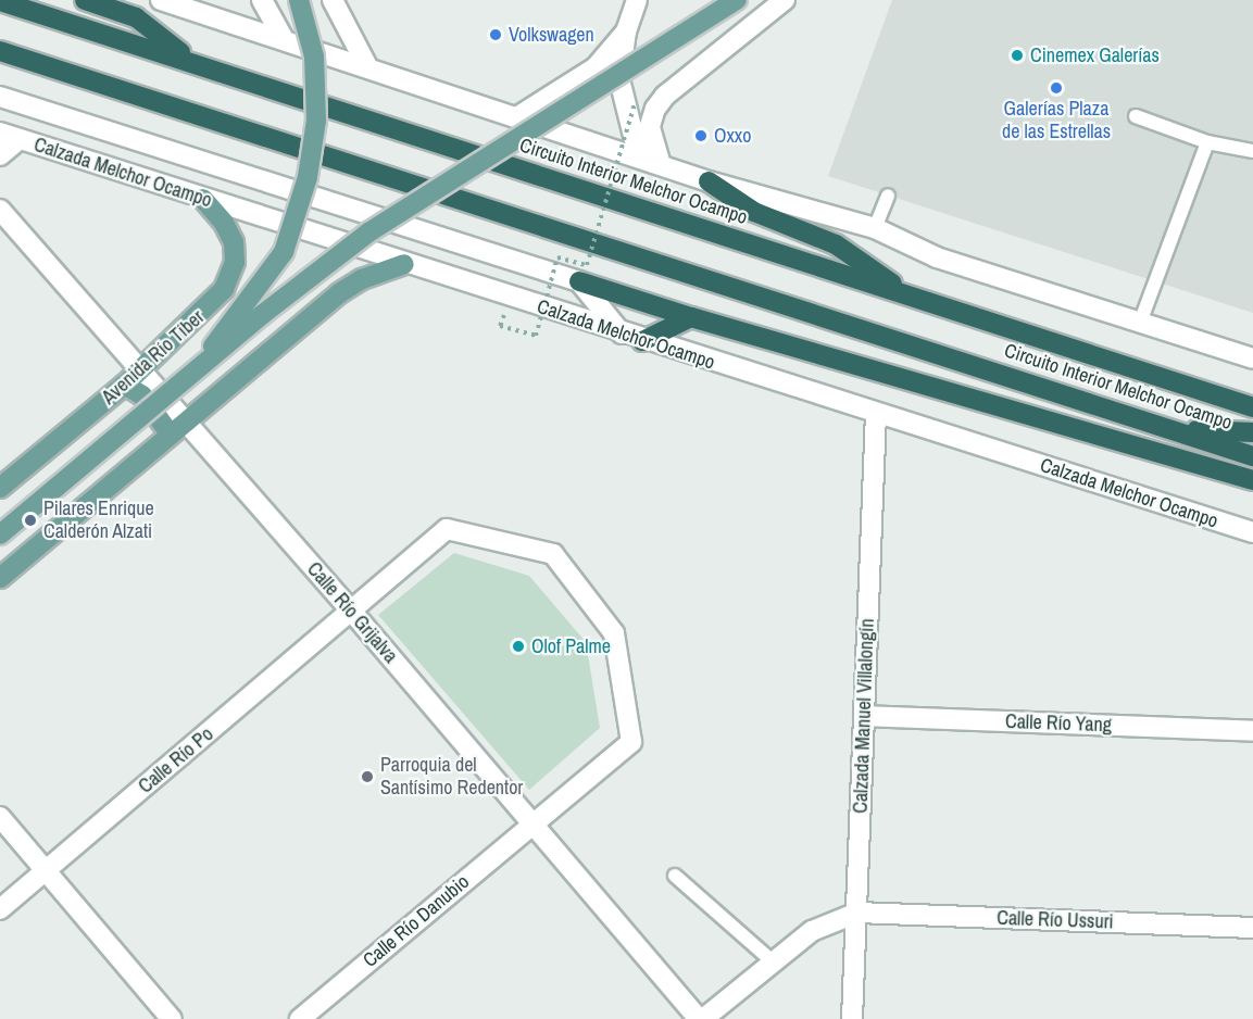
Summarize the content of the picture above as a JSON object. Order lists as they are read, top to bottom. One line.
{"streets":{"highway":["Circuito Interior Melchor Ocampo"],"main road":["Avenida Río Tíber"],"street":["Calzada Melchor Ocampo","Calle Río Grijalva","Calzada Manuel Villalongín","Calle Río Yang","Calle Río Po","Calle Río Ussuri","Calle Río Danubio"]},"crossings":[["Calzada Melchor Ocampo","Avenida Río Tíber"],["Calzada Melchor Ocampo","Calzada Manuel Villalongín"],["Avenida Río Tíber","Calle Río Grijalva"],["Calle Río Grijalva","Calle Río Po"],["Calle Río Grijalva","Calle Río Danubio"],["Calzada Manuel Villalongín","Calle Río Yang"],["Calzada Manuel Villalongín","Calle Río Ussuri"],["Calle Río Po","Calle Río Danubio"]],"places":["Volkswagen","Cinemex Galerías","Galerías Plaza de las Estrellas","Oxxo","Pilares Enrique Calderón Alzati","Olof Palme","Parroquia del Santísimo Redentor"]}
